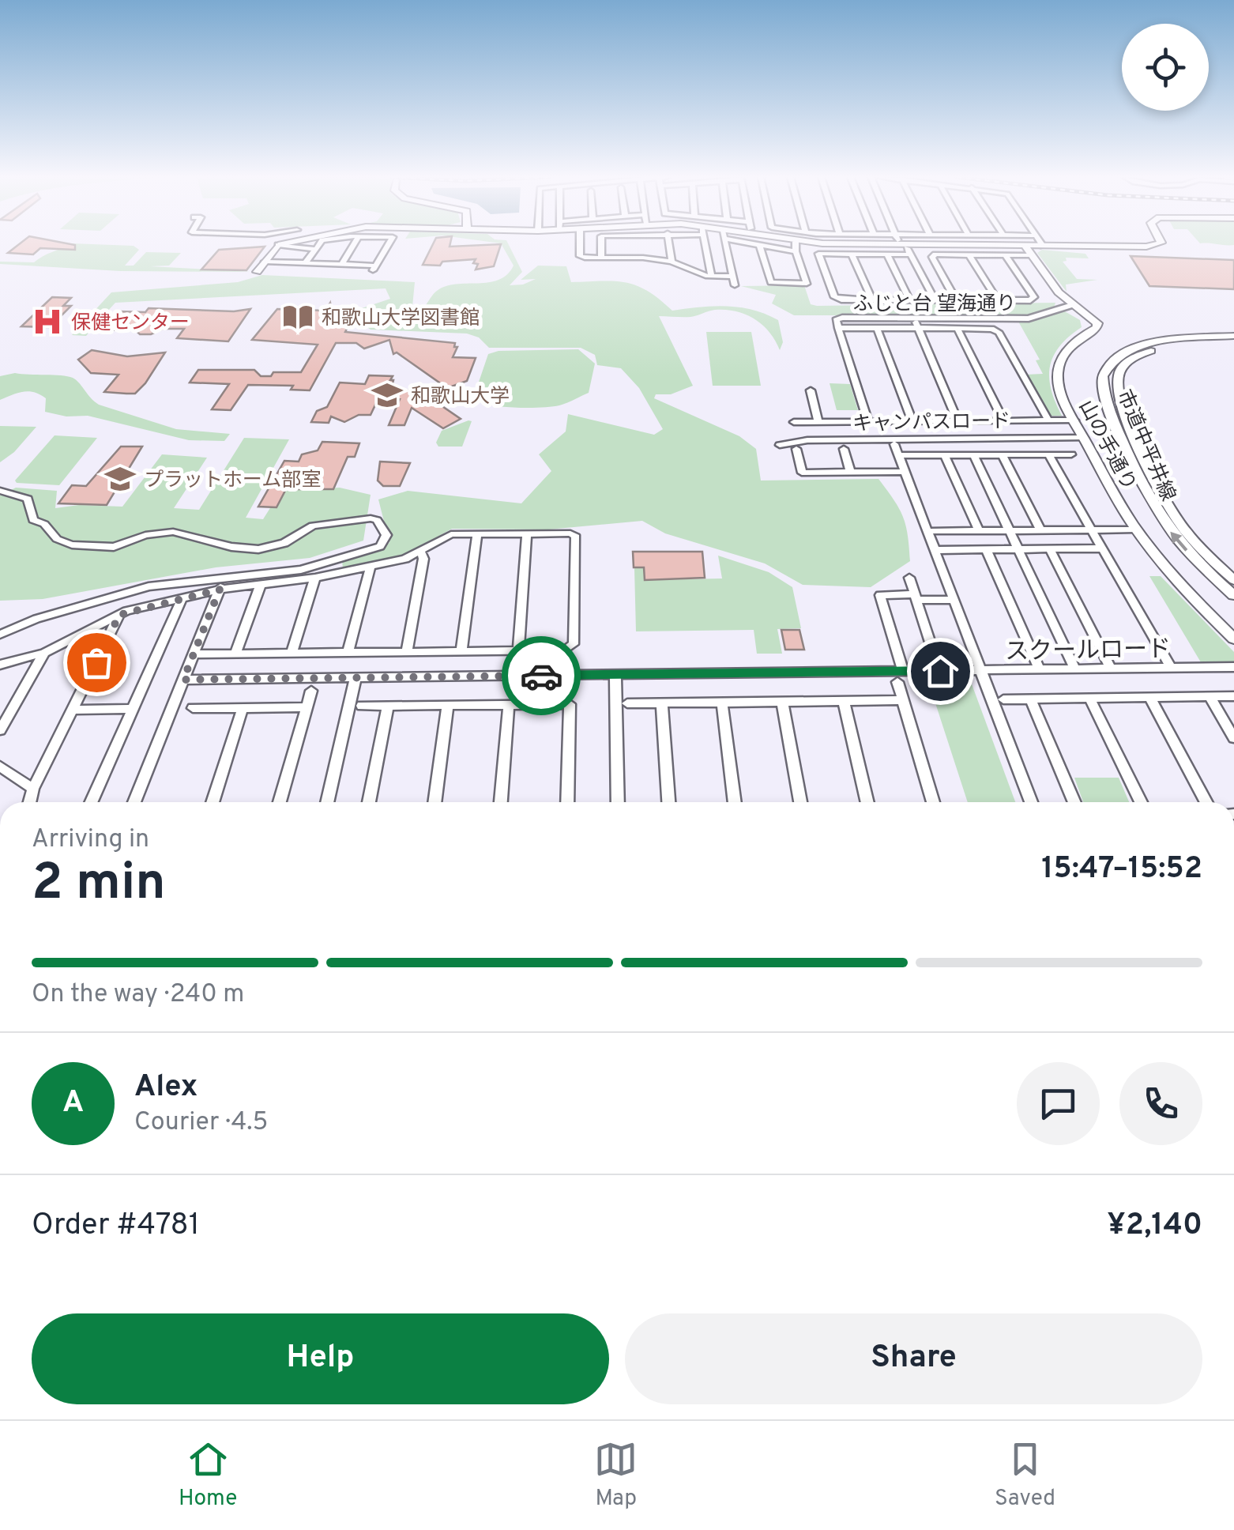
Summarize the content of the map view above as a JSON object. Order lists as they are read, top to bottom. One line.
{"streets":{"street":["ふじと台 望海通り","キャンパスロード","山の手通り","市道中平井線","スクールロード"]},"crossings":[["ふじと台 望海通り","山の手通り"],["キャンパスロード","山の手通り"]],"places":{"library":["和歌山大学図書館"],"hospital":["保健センター"],"school or university":["和歌山大学","プラットホーム部室"]},"page":{"heading":["2 min","Arriving in","15:47–15:52"],"panel":["Alex","Courier · 4.5","Order #4781","¥2,140"],"bar":"On the way · 240 m","round":"A","buttons":["Help","Share"],"tabs":["Home","Map","Saved"]}}
